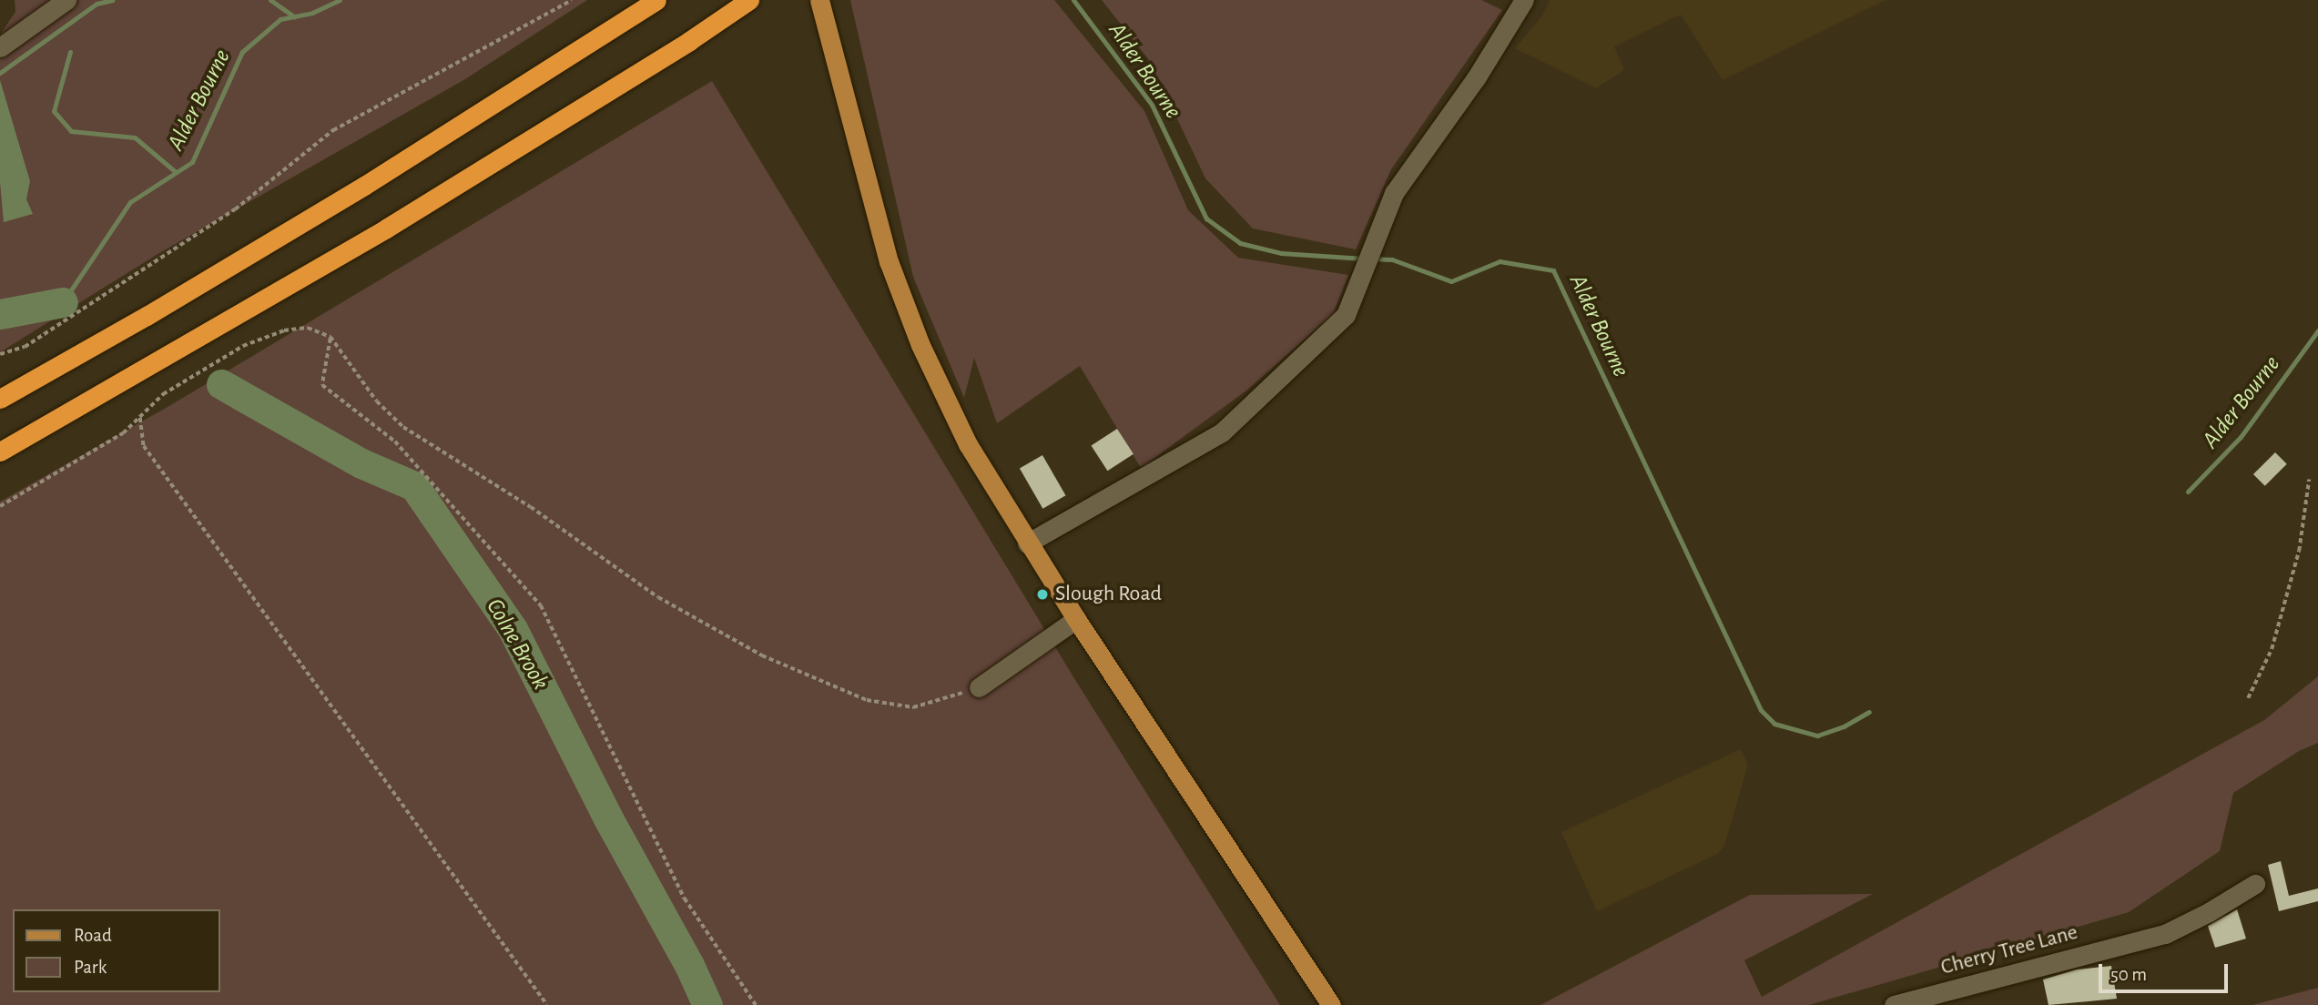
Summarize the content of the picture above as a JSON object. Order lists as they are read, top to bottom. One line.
{"streets":{"street":["Cherry Tree Lane"]},"water":["Alder Bourne","Colne Brook"],"places":["Slough Road"],"legend":["Road","Park"],"scale_bar":"50 m"}
